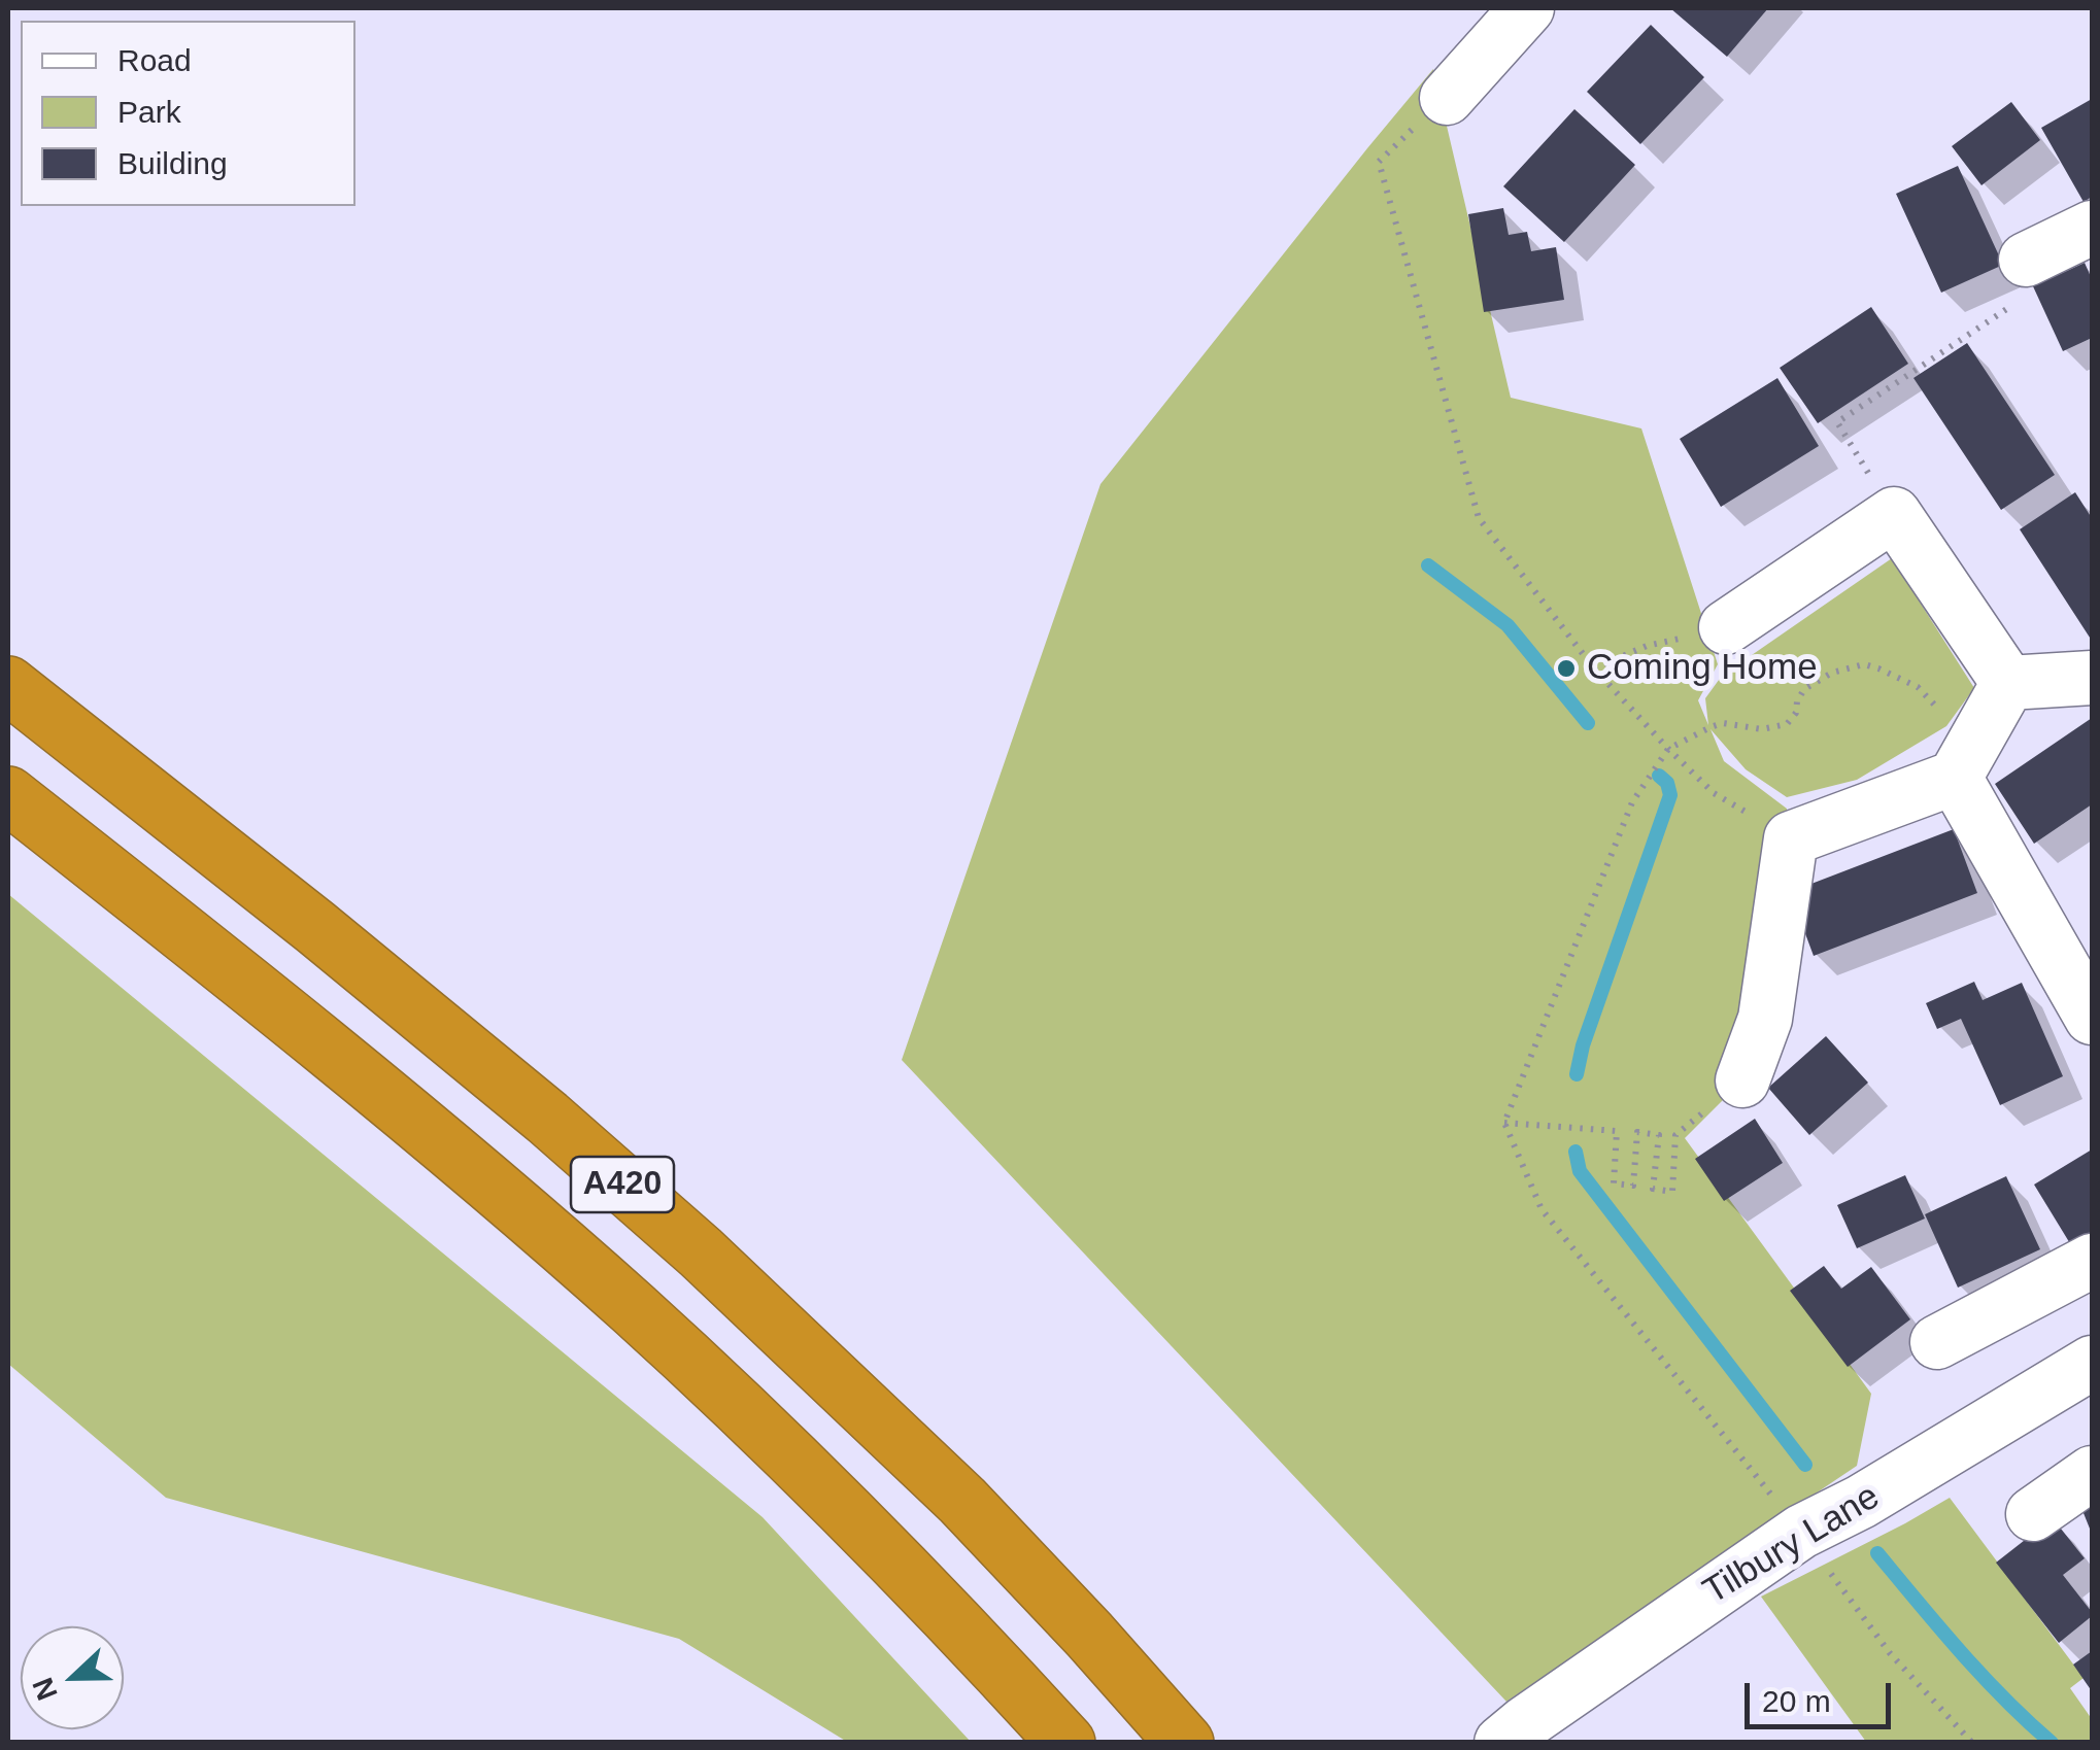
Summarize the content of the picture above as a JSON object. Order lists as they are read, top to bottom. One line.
{"streets":{"highway":["A420"],"street":["Tilbury Lane"]},"places":["Coming Home"],"legend":["Road","Park","Building"],"scale_bar":"20 m","north":"left"}
